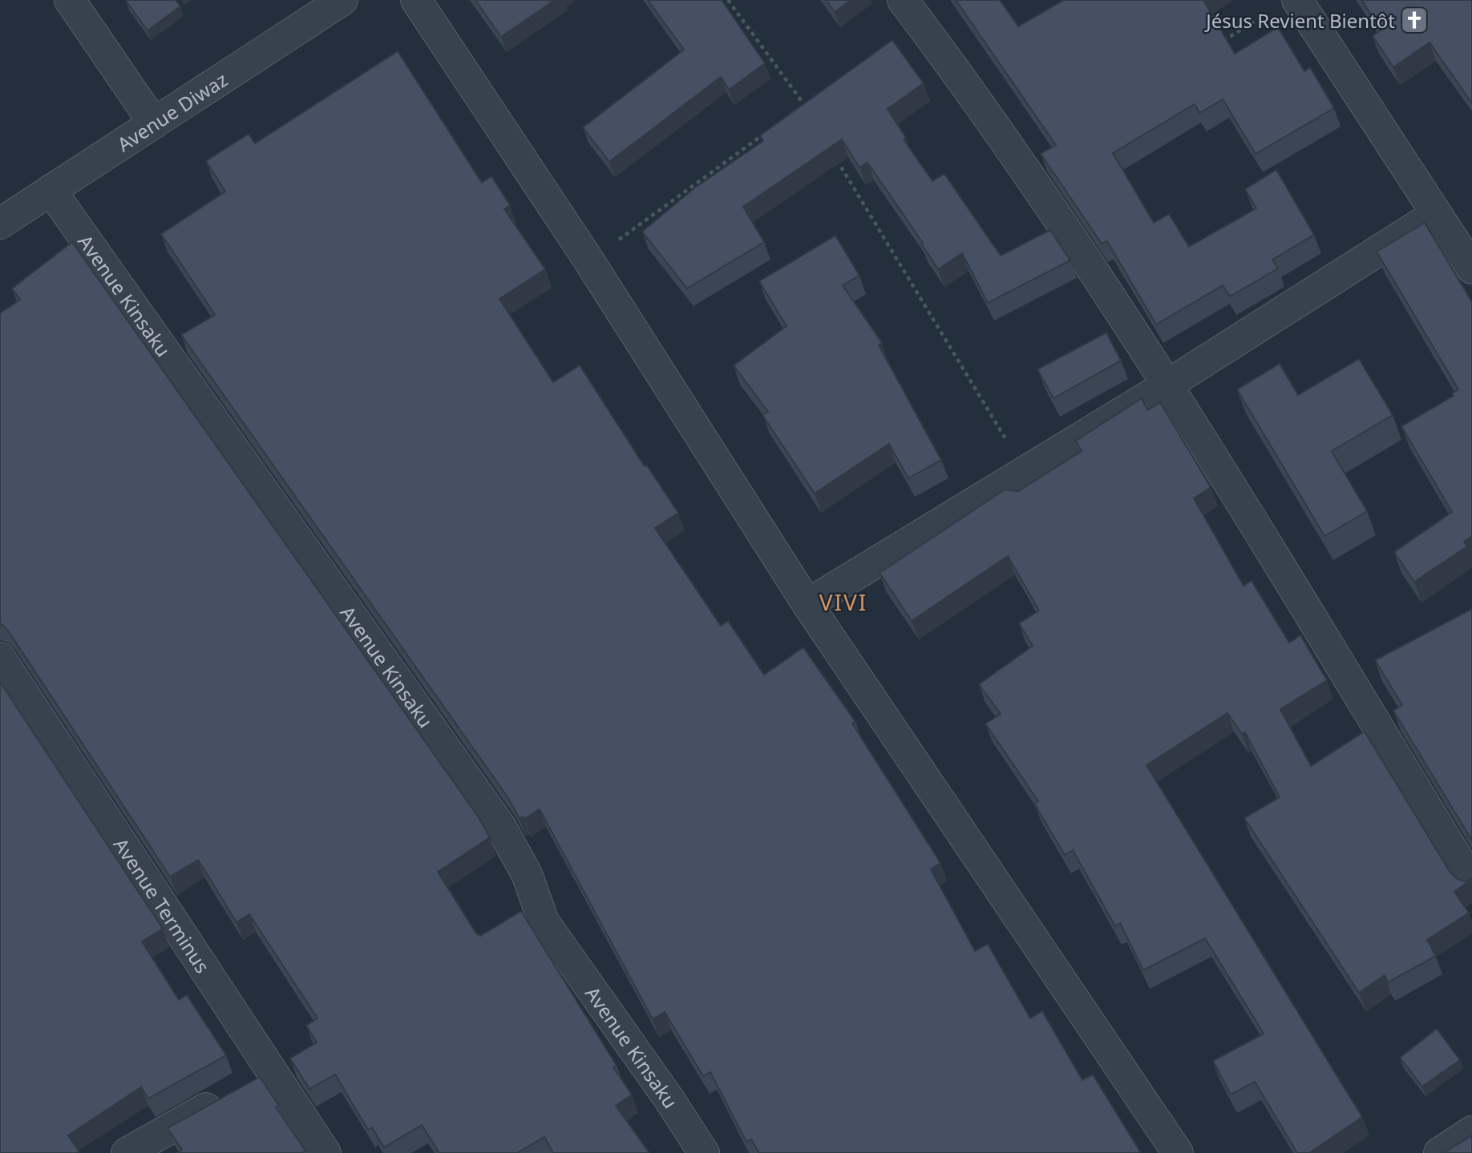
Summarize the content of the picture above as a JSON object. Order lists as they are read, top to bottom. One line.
{"streets":{"street":["Avenue Diwaz","Avenue Kinsaku","Avenue Terminus"]},"crossings":[["Avenue Diwaz","Avenue Kinsaku"]],"districts":["VIVI"],"places":{"church":["Jésus Revient Bientôt"]}}
